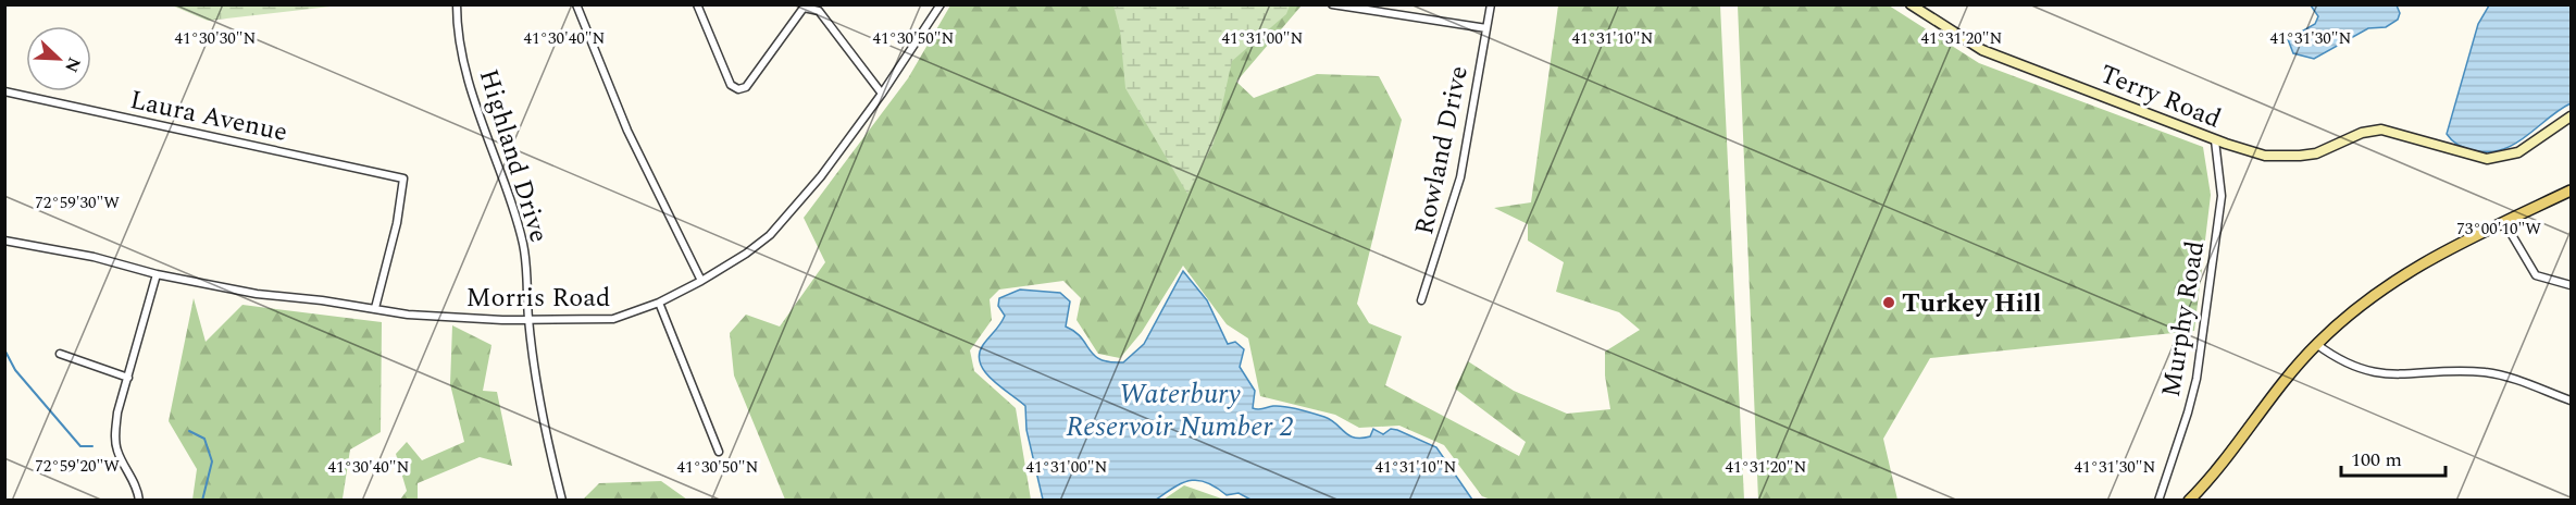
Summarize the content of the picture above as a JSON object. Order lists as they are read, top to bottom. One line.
{"streets":{"street":["Terry Road","Laura Avenue","Rowland Drive","Highland Drive","Morris Road","Murphy Road"]},"crossings":[["Terry Road","Murphy Road"],["Laura Avenue","Morris Road"],["Highland Drive","Morris Road"]],"water":["Waterbury Reservoir Number 2"],"places":["Turkey Hill"],"scale_bar":"100 m","north":"bottom right","coordinates":["41°30'30\"N","41°30'40\"N","41°30'50\"N","41°31'00\"N","41°31'10\"N","41°31'20\"N","41°31'30\"N","72°59'30\"W","73°00'10\"W","72°59'20\"W"]}
